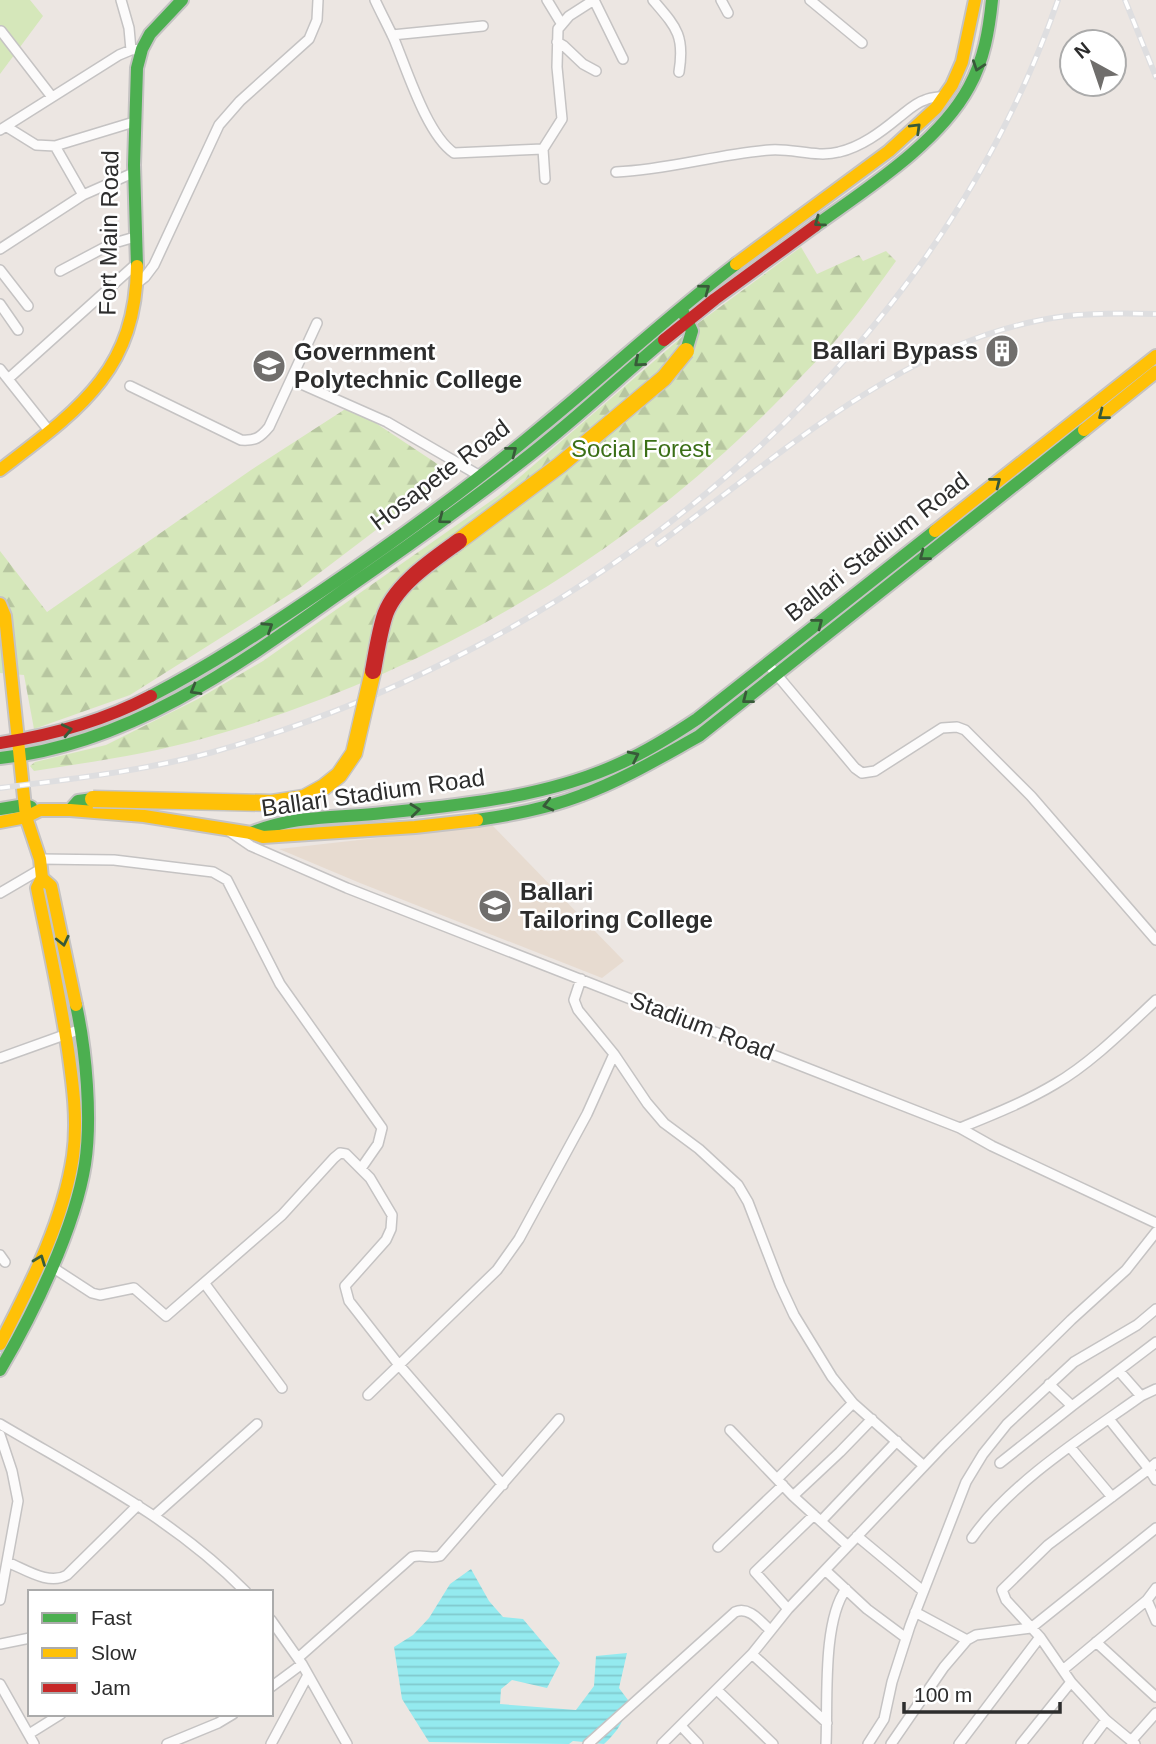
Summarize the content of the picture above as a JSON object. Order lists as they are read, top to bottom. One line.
{"streets":{"main road":["Fort Main Road","Hosapete Road","Ballari Stadium Road"],"street":["Stadium Road"]},"crossings":[["Ballari Stadium Road","Stadium Road"]],"parks":["Social Forest"],"places":{"building":["Ballari Bypass"],"school or university":["Government Polytechnic College","Ballari Tailoring College"]},"legend":["Fast","Slow","Jam"],"scale_bar":"100 m","north":"top left"}
